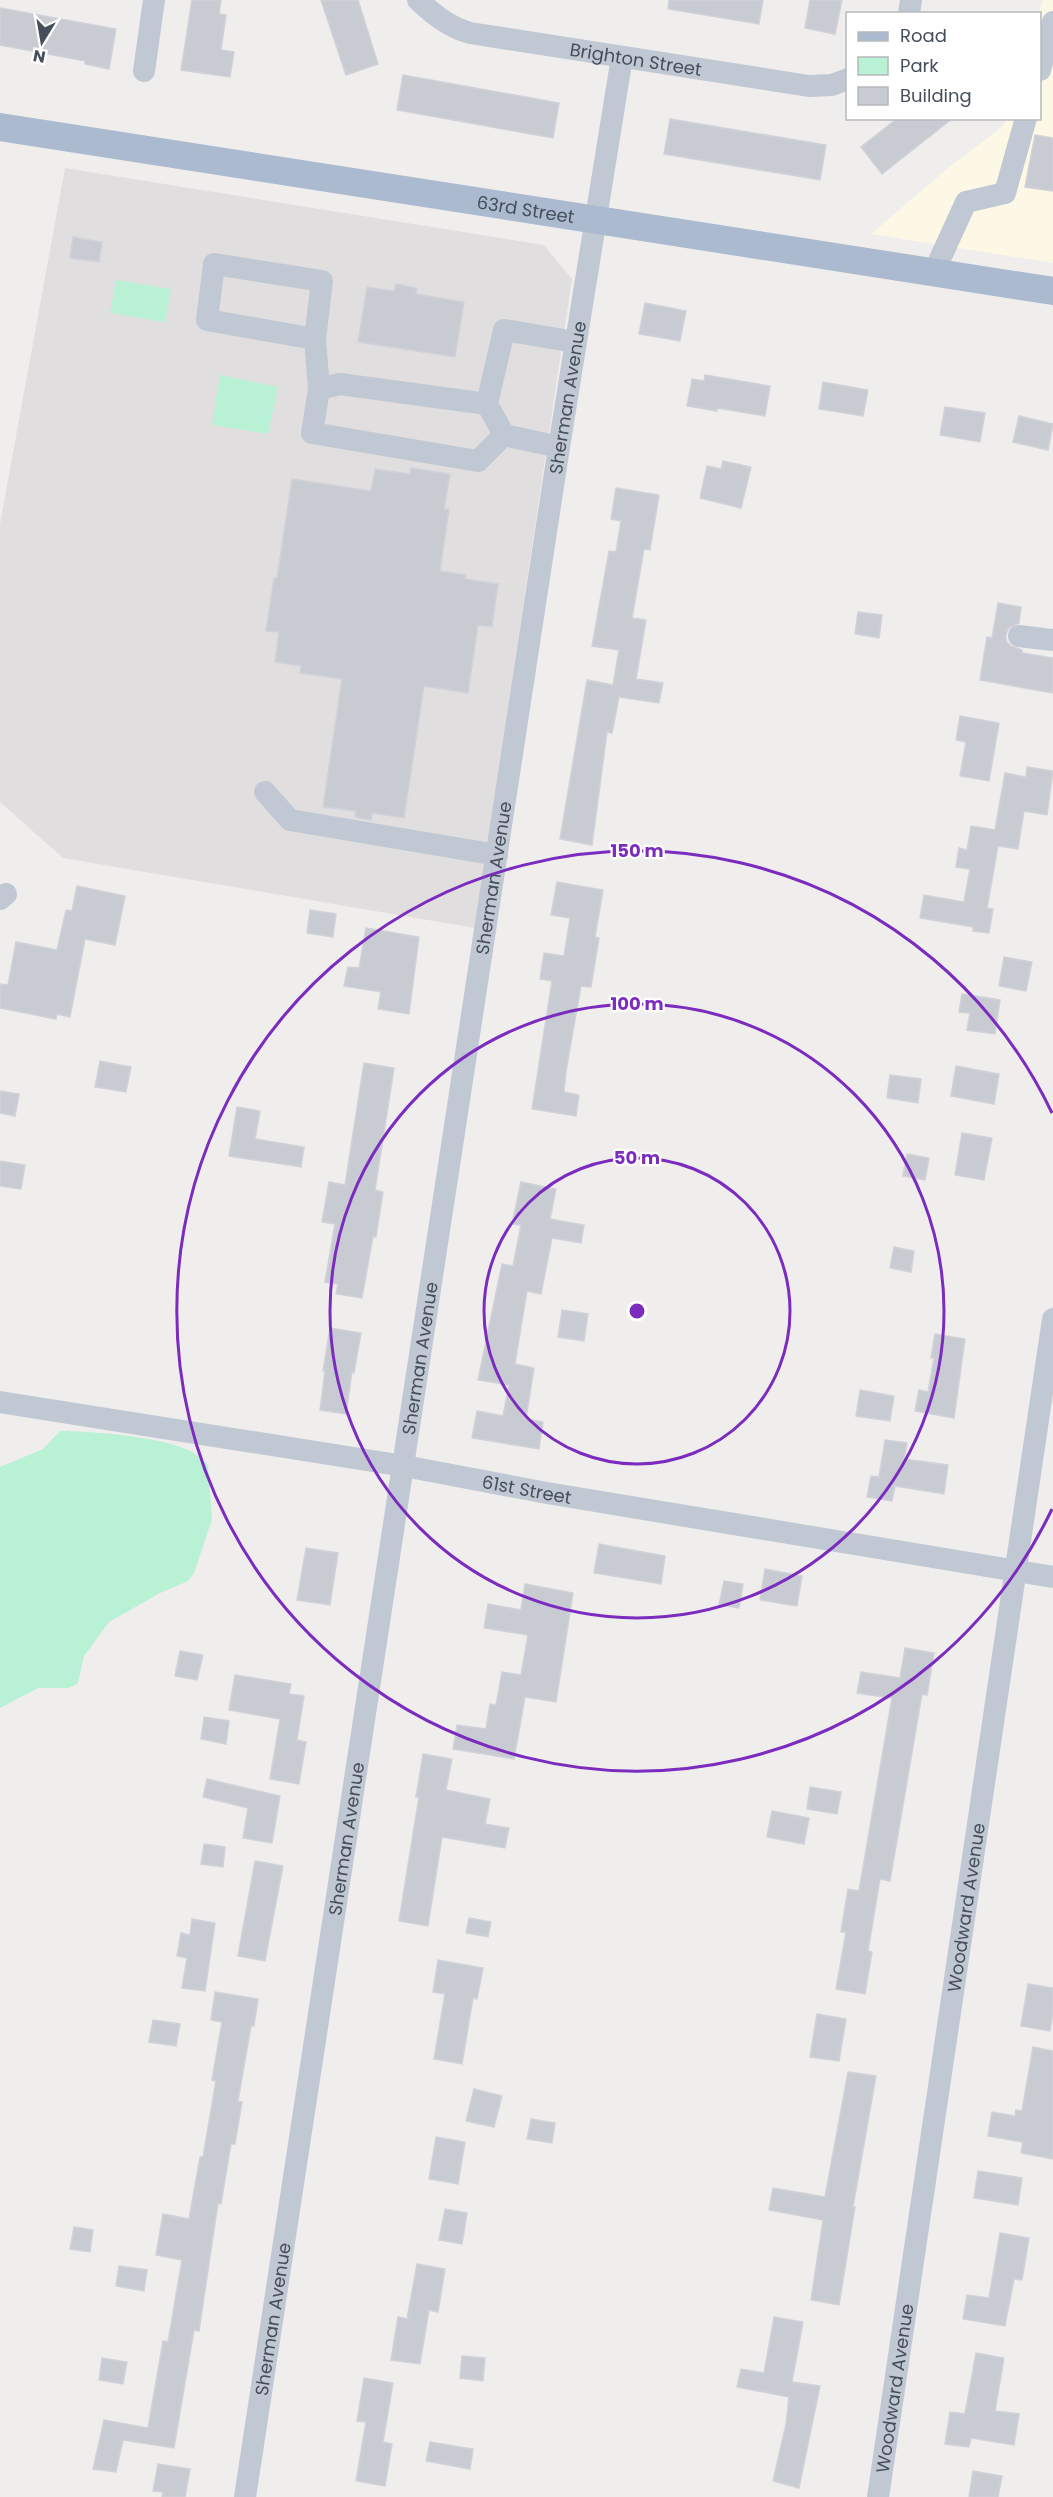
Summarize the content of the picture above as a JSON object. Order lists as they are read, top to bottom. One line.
{"streets":{"main road":["63rd Street"],"street":["Brighton Street","Sherman Avenue","61st Street","Woodward Avenue"]},"crossings":[["Brighton Street","Sherman Avenue"],["63rd Street","Sherman Avenue"],["Sherman Avenue","61st Street"],["61st Street","Woodward Avenue"]],"legend":["Road","Park","Building"],"north":"bottom","rings":["150 m","100 m","50 m"]}
